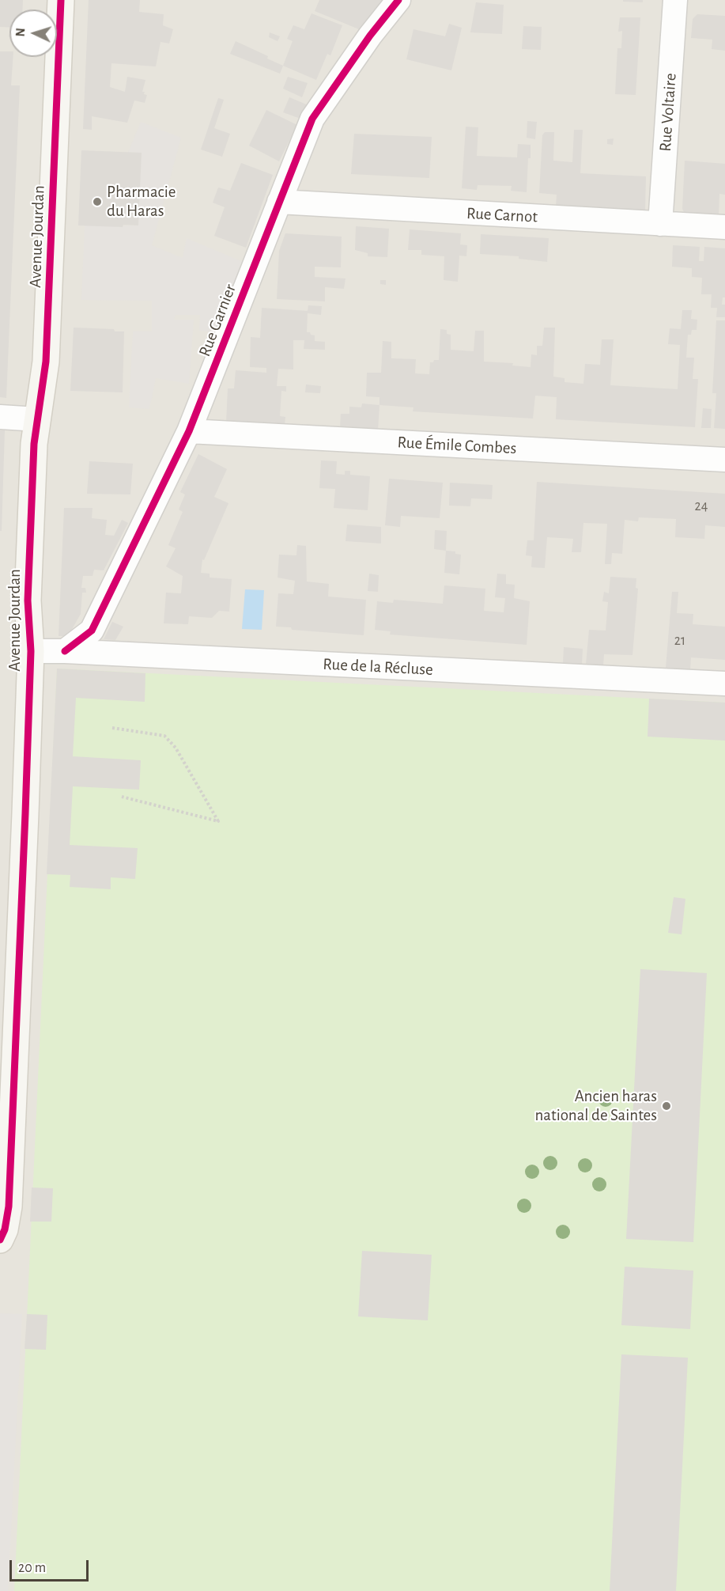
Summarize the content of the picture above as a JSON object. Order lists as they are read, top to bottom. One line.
{"streets":{"main road":["Avenue Jourdan"],"street":["Rue Voltaire","Rue Carnot","Rue Garnier","Rue Émile Combes","Rue de la Récluse"]},"crossings":[["Rue Voltaire","Rue Carnot"],["Rue Carnot","Rue Garnier"],["Avenue Jourdan","Rue de la Récluse"],["Rue Garnier","Rue Émile Combes"],["Rue Garnier","Rue de la Récluse"]],"places":["Pharmacie du Haras","Ancien haras national de Saintes"],"house_numbers":["24","21"],"scale_bar":"20 m","north":"left"}
